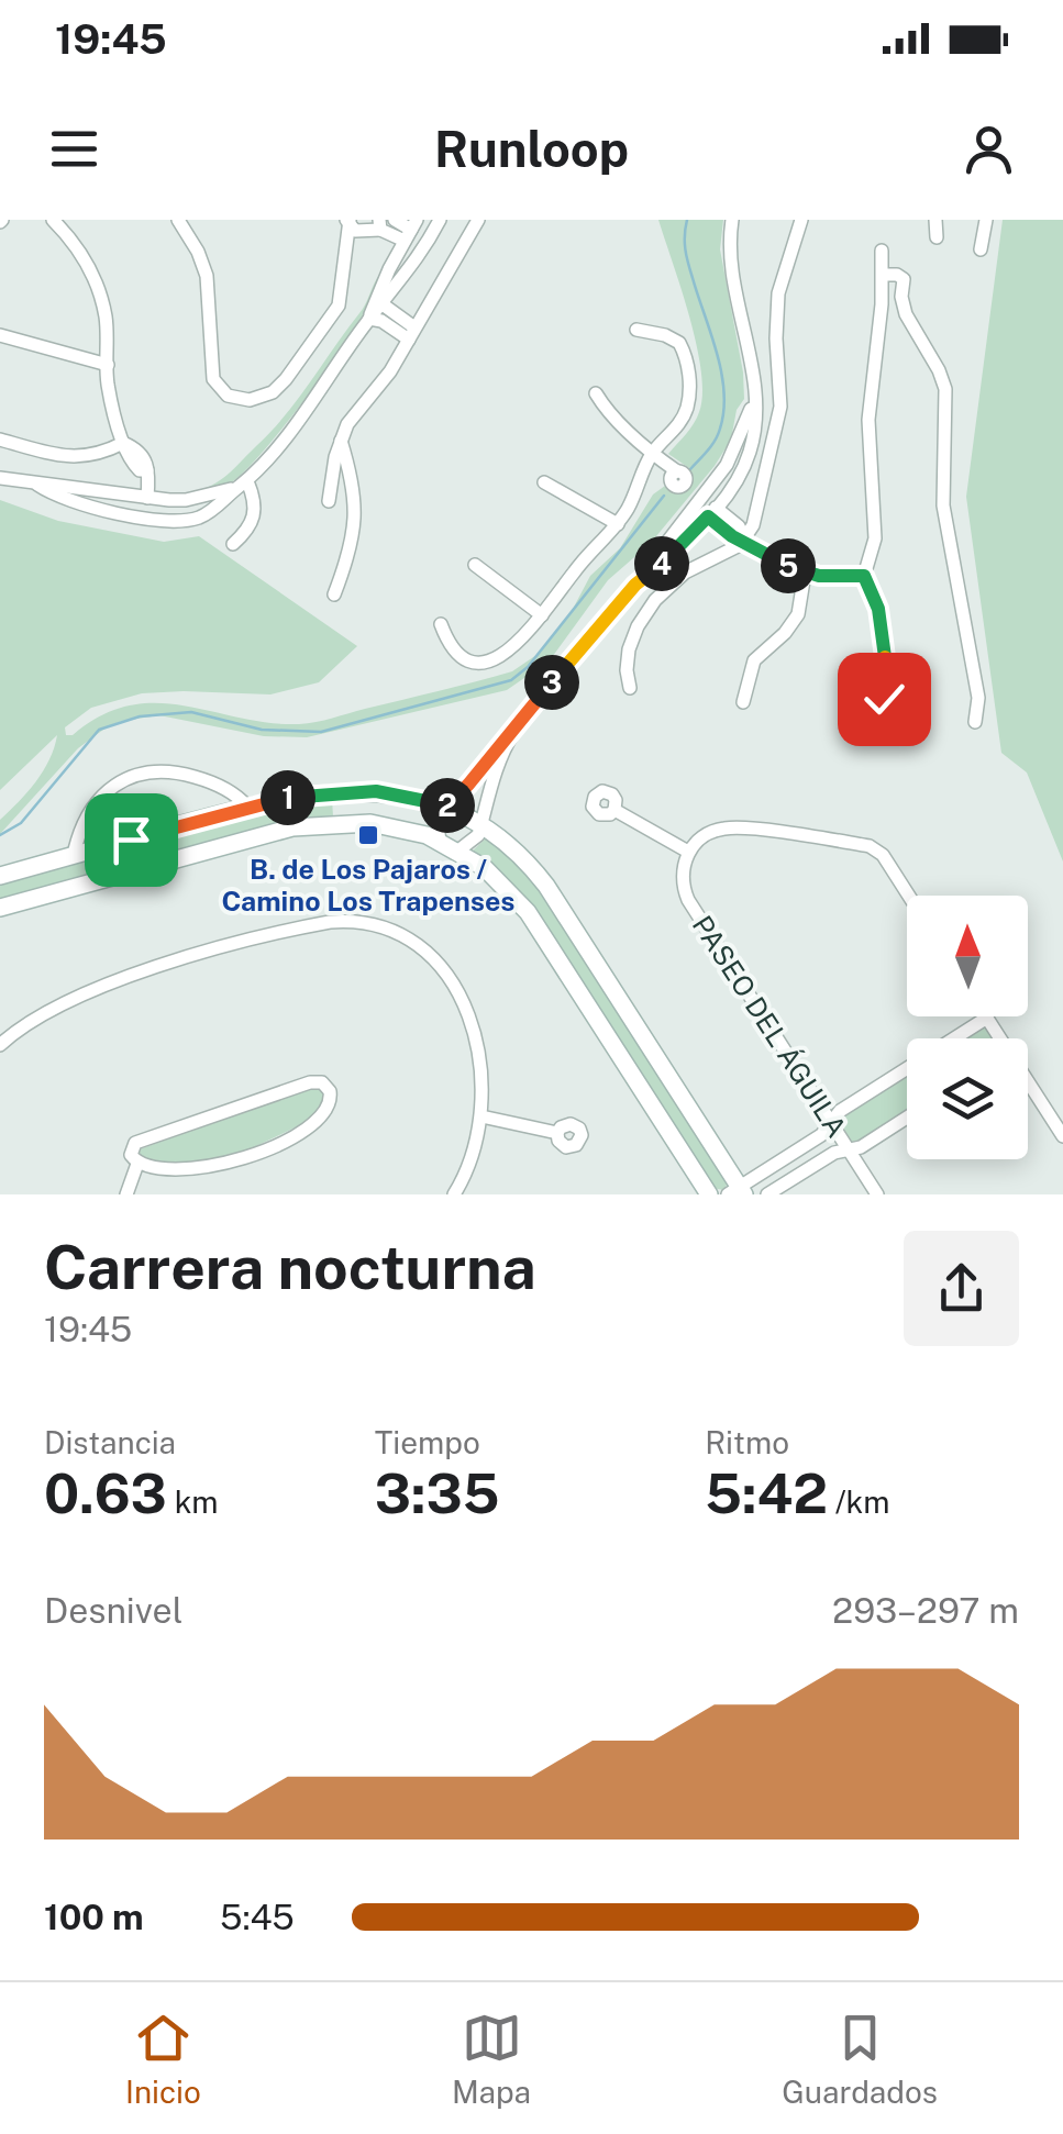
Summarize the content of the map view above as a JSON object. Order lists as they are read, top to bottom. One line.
{"streets":{"street":["PASEO DEL ÁGUILA"]},"places":{"transit":["B. de Los Pajaros / Camino Los Trapenses"]},"north":"top","page":{"status":"19:45","header":"Runloop","pins":["4","5","3","1","2"],"heading":["Carrera nocturna","19:45"],"stats":[["Distancia","0.63 km"],["Tiempo","3:35"],["Ritmo","5:42 /km"]],"chart":["Desnivel","293–297 m"],"list":[{"name":"100 m","note":"5:45"}],"tabs":["Inicio","Mapa","Guardados"]}}
